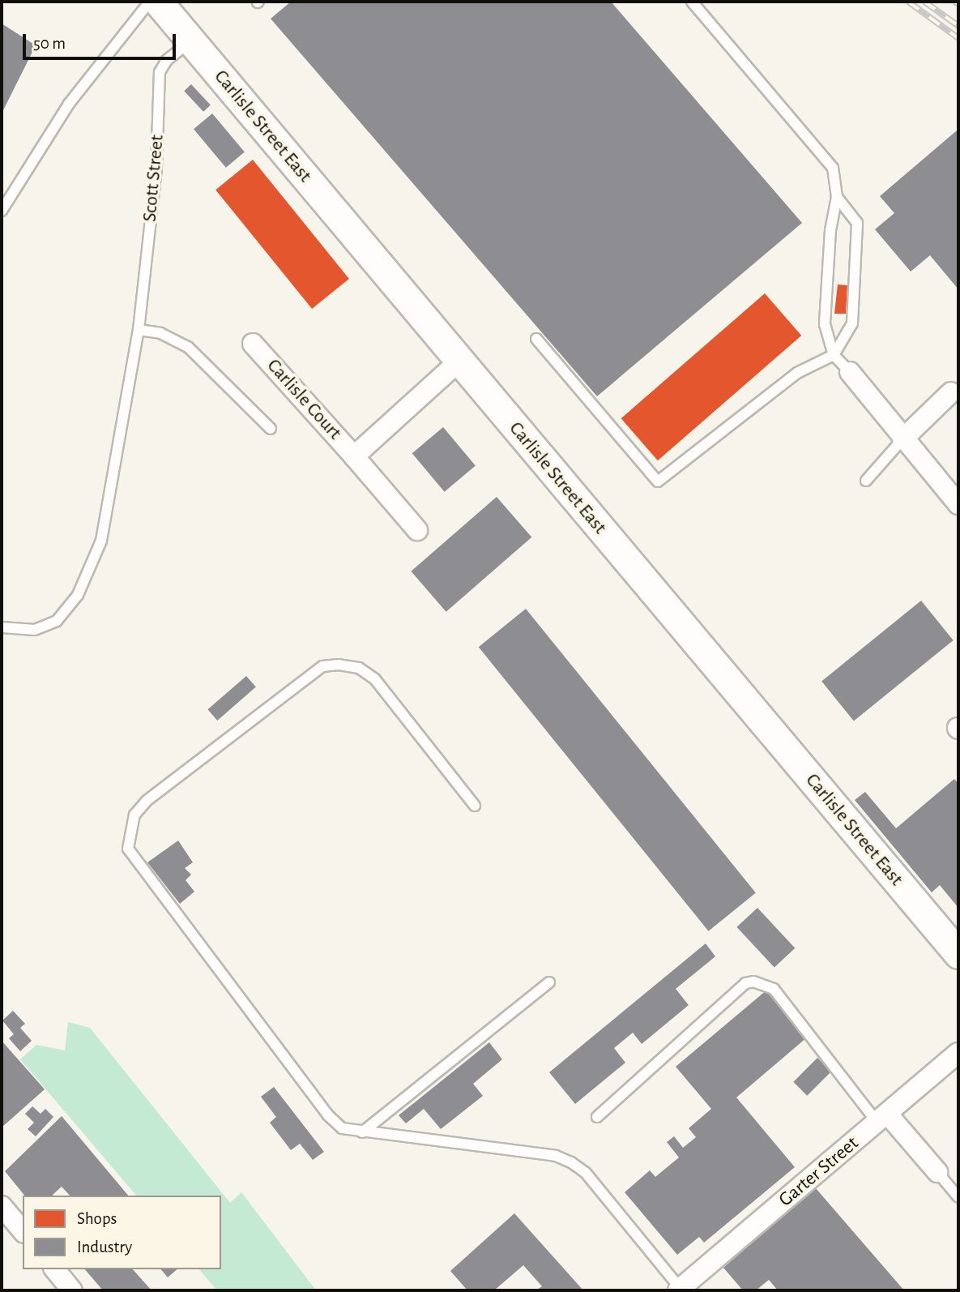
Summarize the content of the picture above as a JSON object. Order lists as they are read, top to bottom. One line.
{"streets":{"main road":["Carlisle Street East"],"street":["Carlisle Court","Garter Street"],"lane":["Scott Street"]},"crossings":[["Carlisle Street East","Scott Street"],["Carlisle Street East","Carlisle Court"]],"legend":["Shops","Industry"],"scale_bar":"50 m"}
